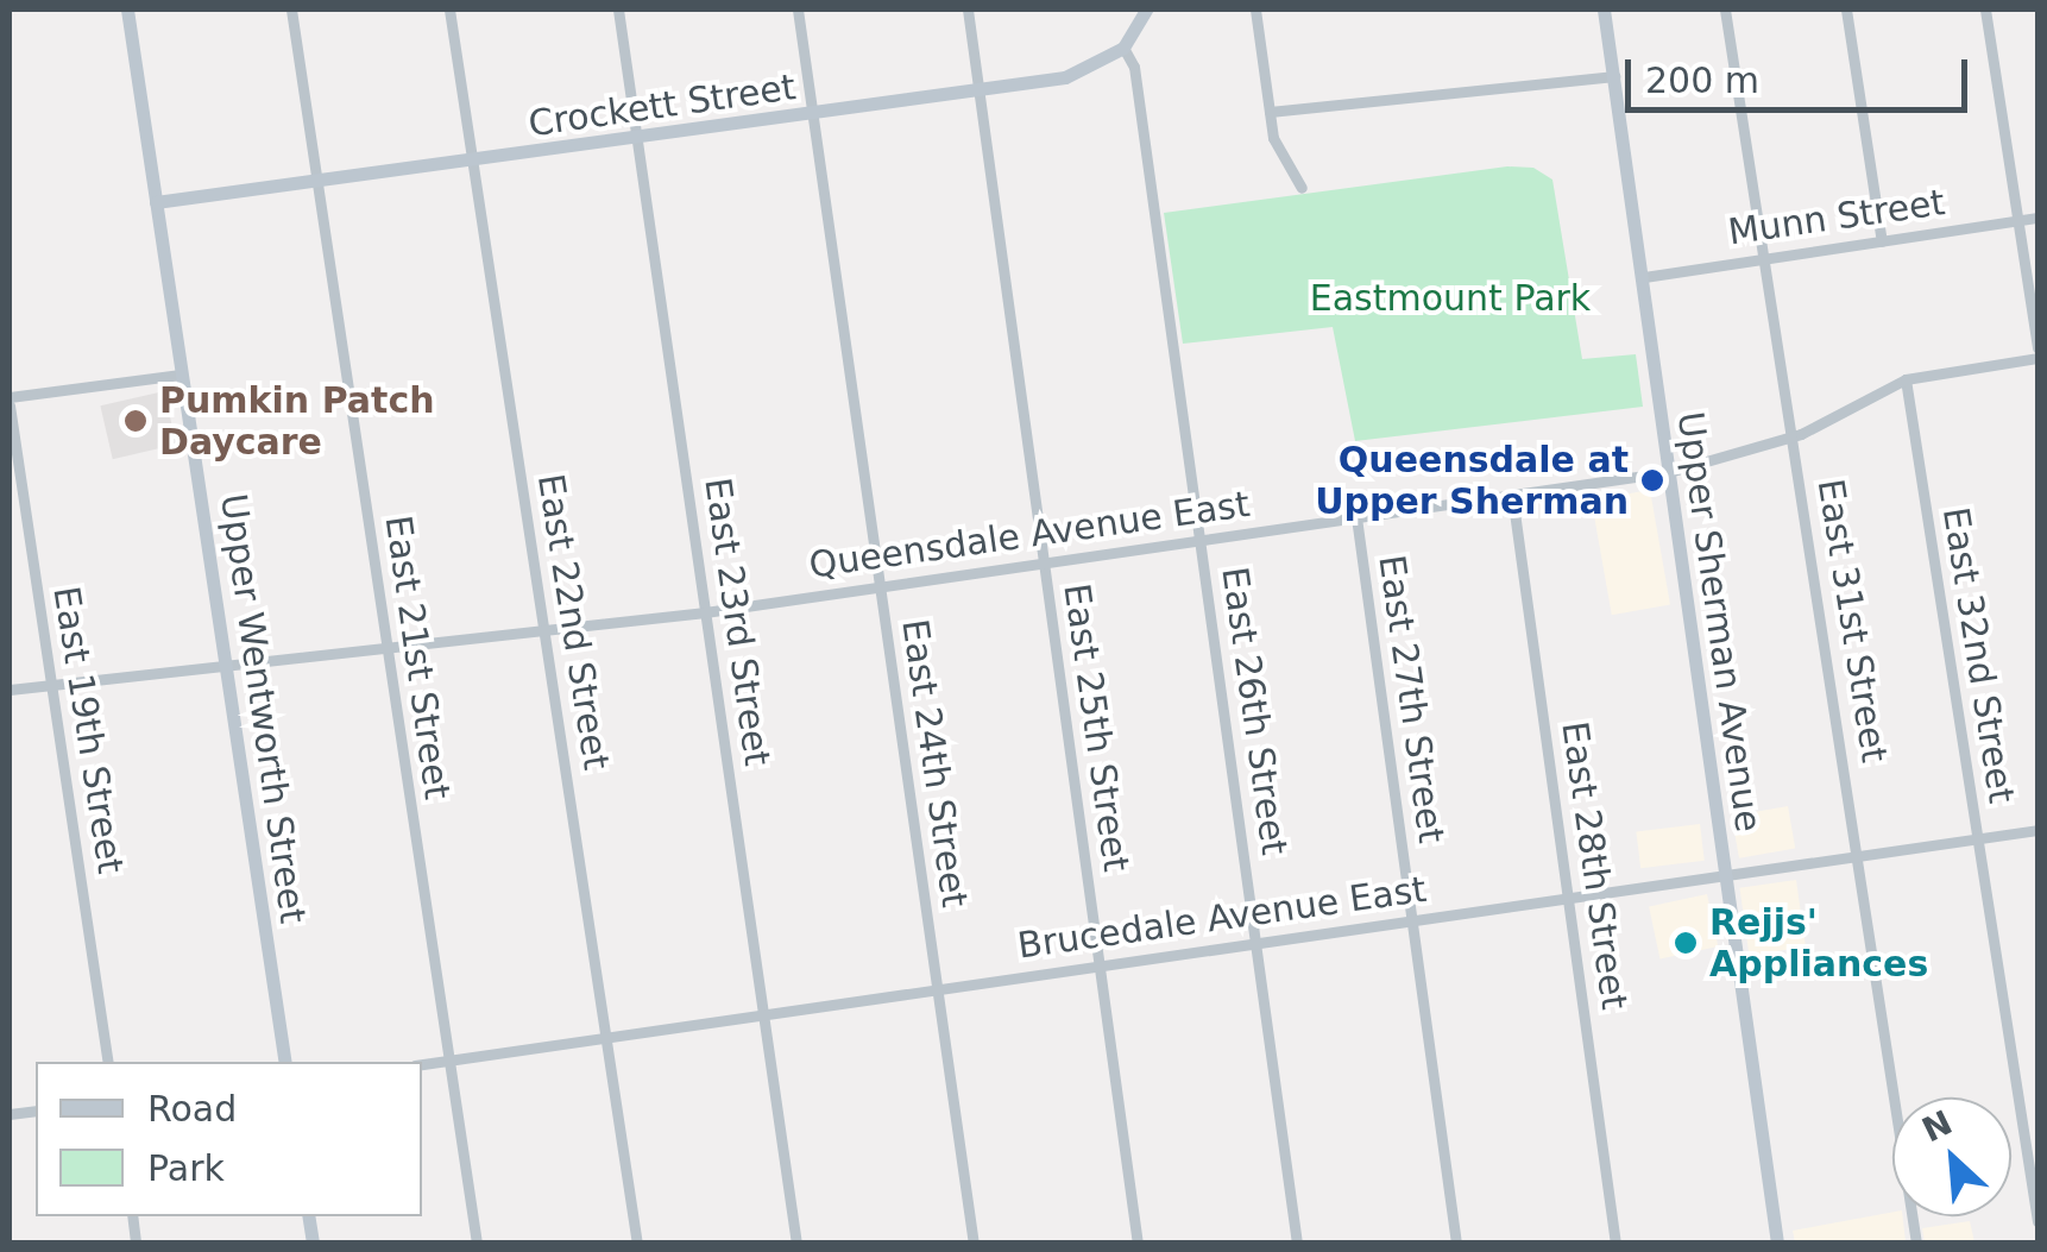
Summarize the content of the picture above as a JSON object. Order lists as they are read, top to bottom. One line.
{"streets":{"main road":["Crockett Street","Upper Sherman Avenue","Upper Wentworth Street"],"street":["Munn Street","Queensdale Avenue East","East 31st Street","East 22nd Street","East 23rd Street","East 32nd Street","East 21st Street","East 27th Street","East 26th Street","East 25th Street","East 19th Street","East 24th Street","East 28th Street","Brucedale Avenue East"]},"crossings":[["Crockett Street","East 22nd Street"],["Crockett Street","East 23rd Street"],["Crockett Street","East 21st Street"],["Crockett Street","Upper Wentworth Street"],["Crockett Street","East 26th Street"],["Crockett Street","East 25th Street"],["Crockett Street","East 24th Street"],["Munn Street","East 31st Street"],["Munn Street","Upper Sherman Avenue"],["Queensdale Avenue East","East 31st Street"],["Queensdale Avenue East","East 22nd Street"],["Queensdale Avenue East","East 23rd Street"],["Queensdale Avenue East","Upper Sherman Avenue"],["Queensdale Avenue East","East 32nd Street"],["Queensdale Avenue East","East 21st Street"],["Queensdale Avenue East","East 27th Street"],["Queensdale Avenue East","Upper Wentworth Street"],["Queensdale Avenue East","East 26th Street"],["Queensdale Avenue East","East 25th Street"],["Queensdale Avenue East","East 19th Street"],["Queensdale Avenue East","East 24th Street"],["Queensdale Avenue East","East 28th Street"],["East 31st Street","Brucedale Avenue East"],["East 22nd Street","Brucedale Avenue East"],["East 23rd Street","Brucedale Avenue East"],["Upper Sherman Avenue","Brucedale Avenue East"],["East 32nd Street","Brucedale Avenue East"],["East 21st Street","Brucedale Avenue East"],["East 27th Street","Brucedale Avenue East"],["East 26th Street","Brucedale Avenue East"],["East 25th Street","Brucedale Avenue East"],["East 24th Street","Brucedale Avenue East"],["East 28th Street","Brucedale Avenue East"]],"parks":["Eastmount Park"],"places":["Pumkin Patch Daycare","Queensdale at Upper Sherman","Rejjs' Appliances"],"legend":["Road","Park"],"scale_bar":"200 m","north":"top left"}
